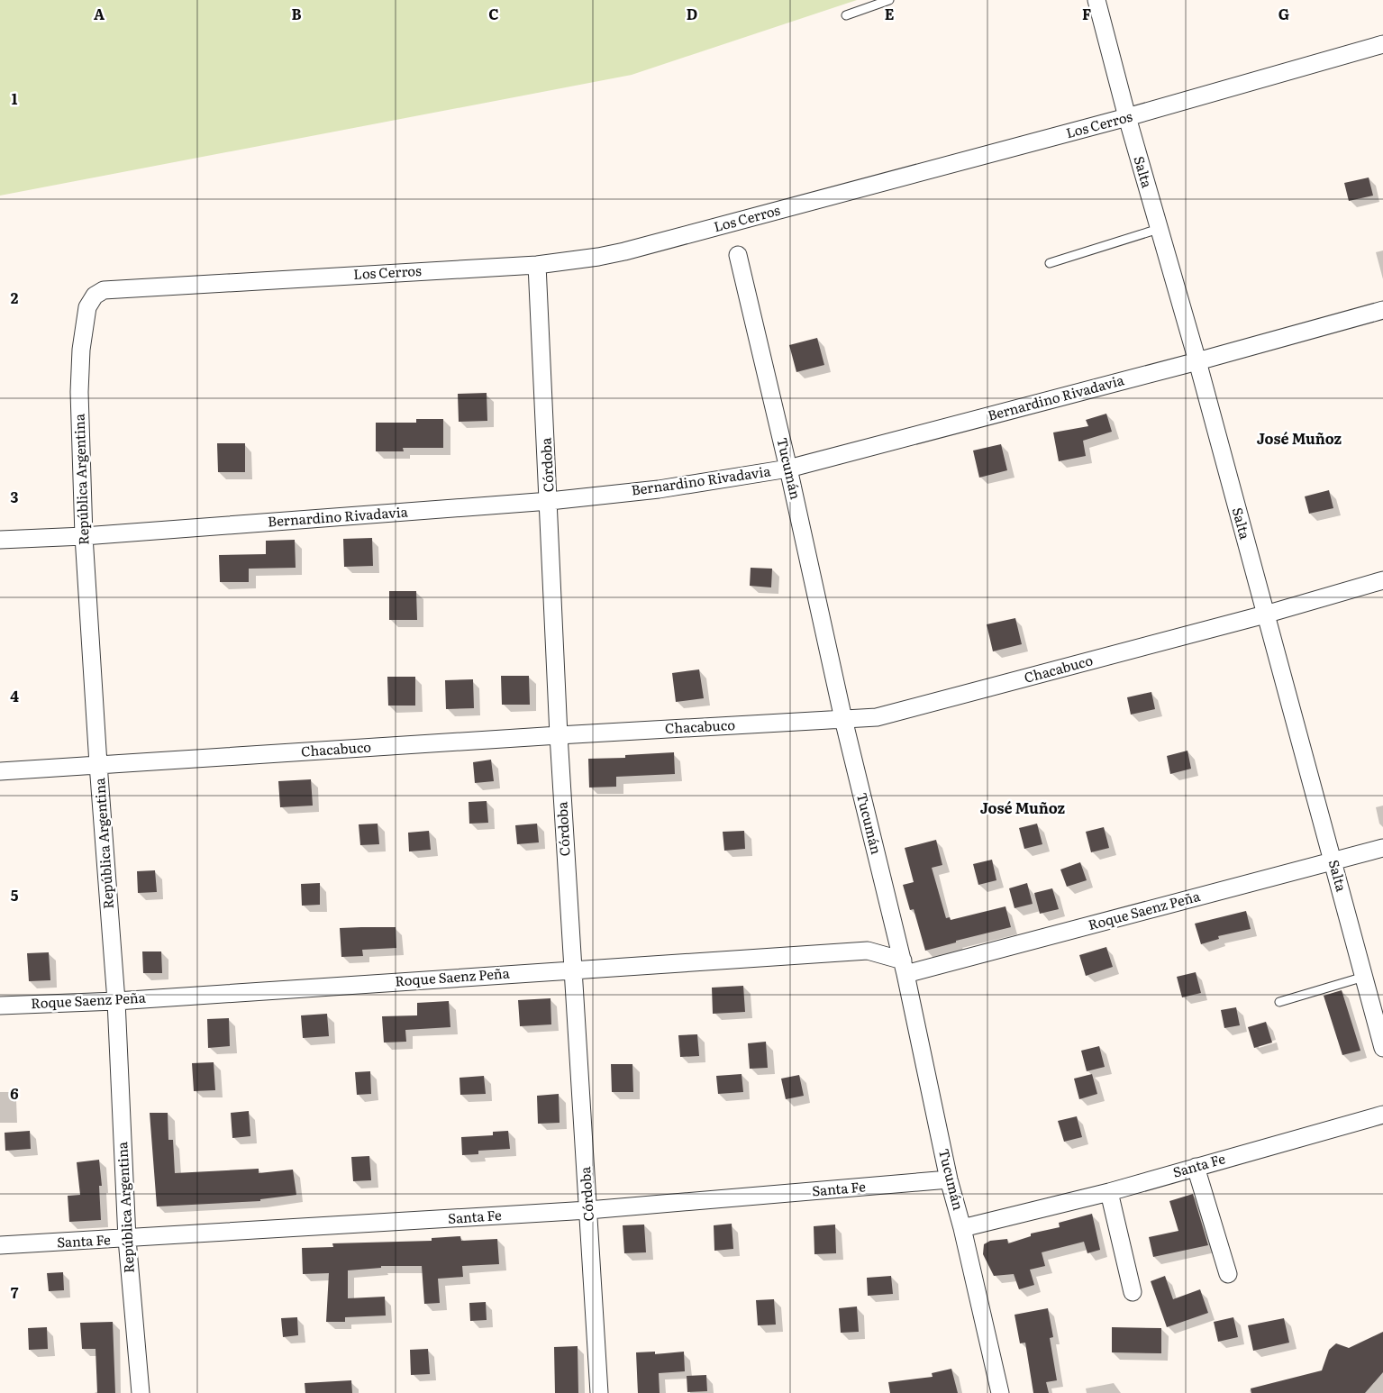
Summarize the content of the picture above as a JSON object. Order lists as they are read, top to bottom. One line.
{"streets":{"street":["Los Cerros","Salta","Bernardino Rivadavia","Córdoba","Tucumán","República Argentina","Chacabuco","Roque Saenz Peña","Santa Fe"]},"crossings":[["Los Cerros","Salta"],["Los Cerros","Córdoba"],["Los Cerros","República Argentina"],["Salta","Bernardino Rivadavia"],["Salta","Chacabuco"],["Salta","Roque Saenz Peña"],["Bernardino Rivadavia","Córdoba"],["Bernardino Rivadavia","Tucumán"],["Bernardino Rivadavia","República Argentina"],["Córdoba","Chacabuco"],["Córdoba","Roque Saenz Peña"],["Córdoba","Santa Fe"],["Tucumán","Chacabuco"],["Tucumán","Roque Saenz Peña"],["Tucumán","Santa Fe"],["República Argentina","Chacabuco"],["República Argentina","Roque Saenz Peña"],["República Argentina","Santa Fe"]],"districts":["José Muñoz","José Muñoz"],"grid":{"columns":["A","B","C","D","E","F","G"],"rows":["1","2","3","4","5","6","7"]}}
